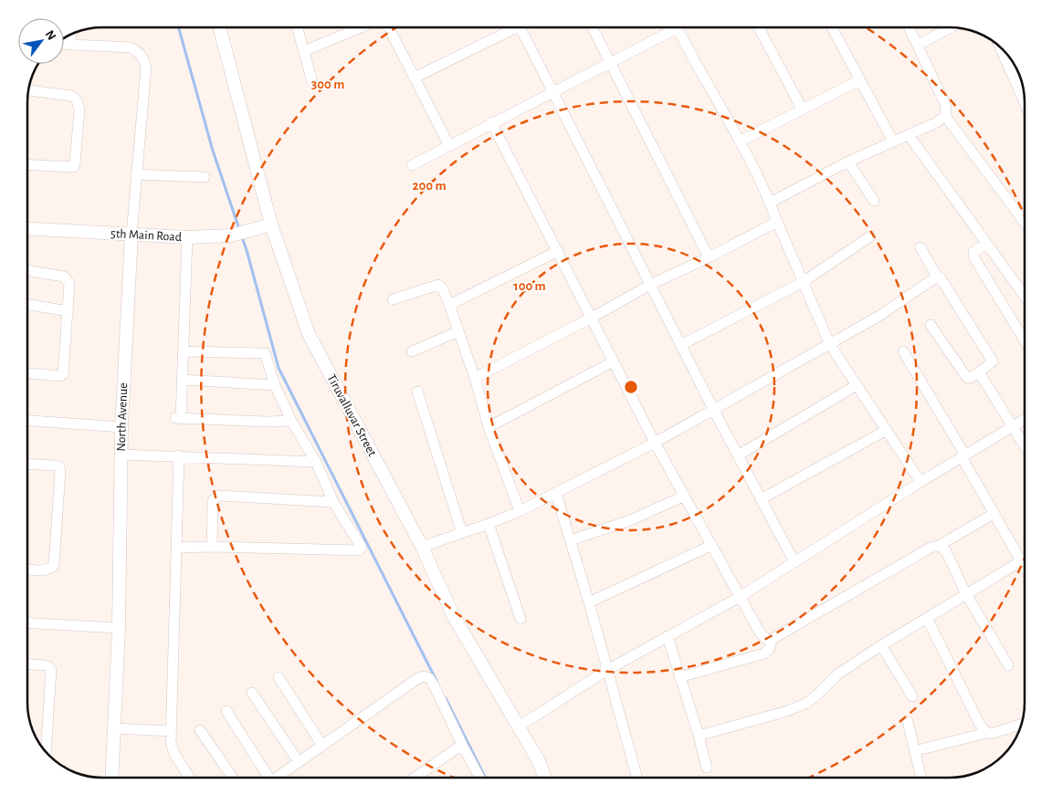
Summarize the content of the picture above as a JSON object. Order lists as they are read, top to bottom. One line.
{"streets":{"street":["5th Main Road","Tiruvalluvar Street","North Avenue"]},"crossings":[["5th Main Road","Tiruvalluvar Street"],["5th Main Road","North Avenue"]],"north":"top right","rings":["300 m","200 m","100 m"]}
